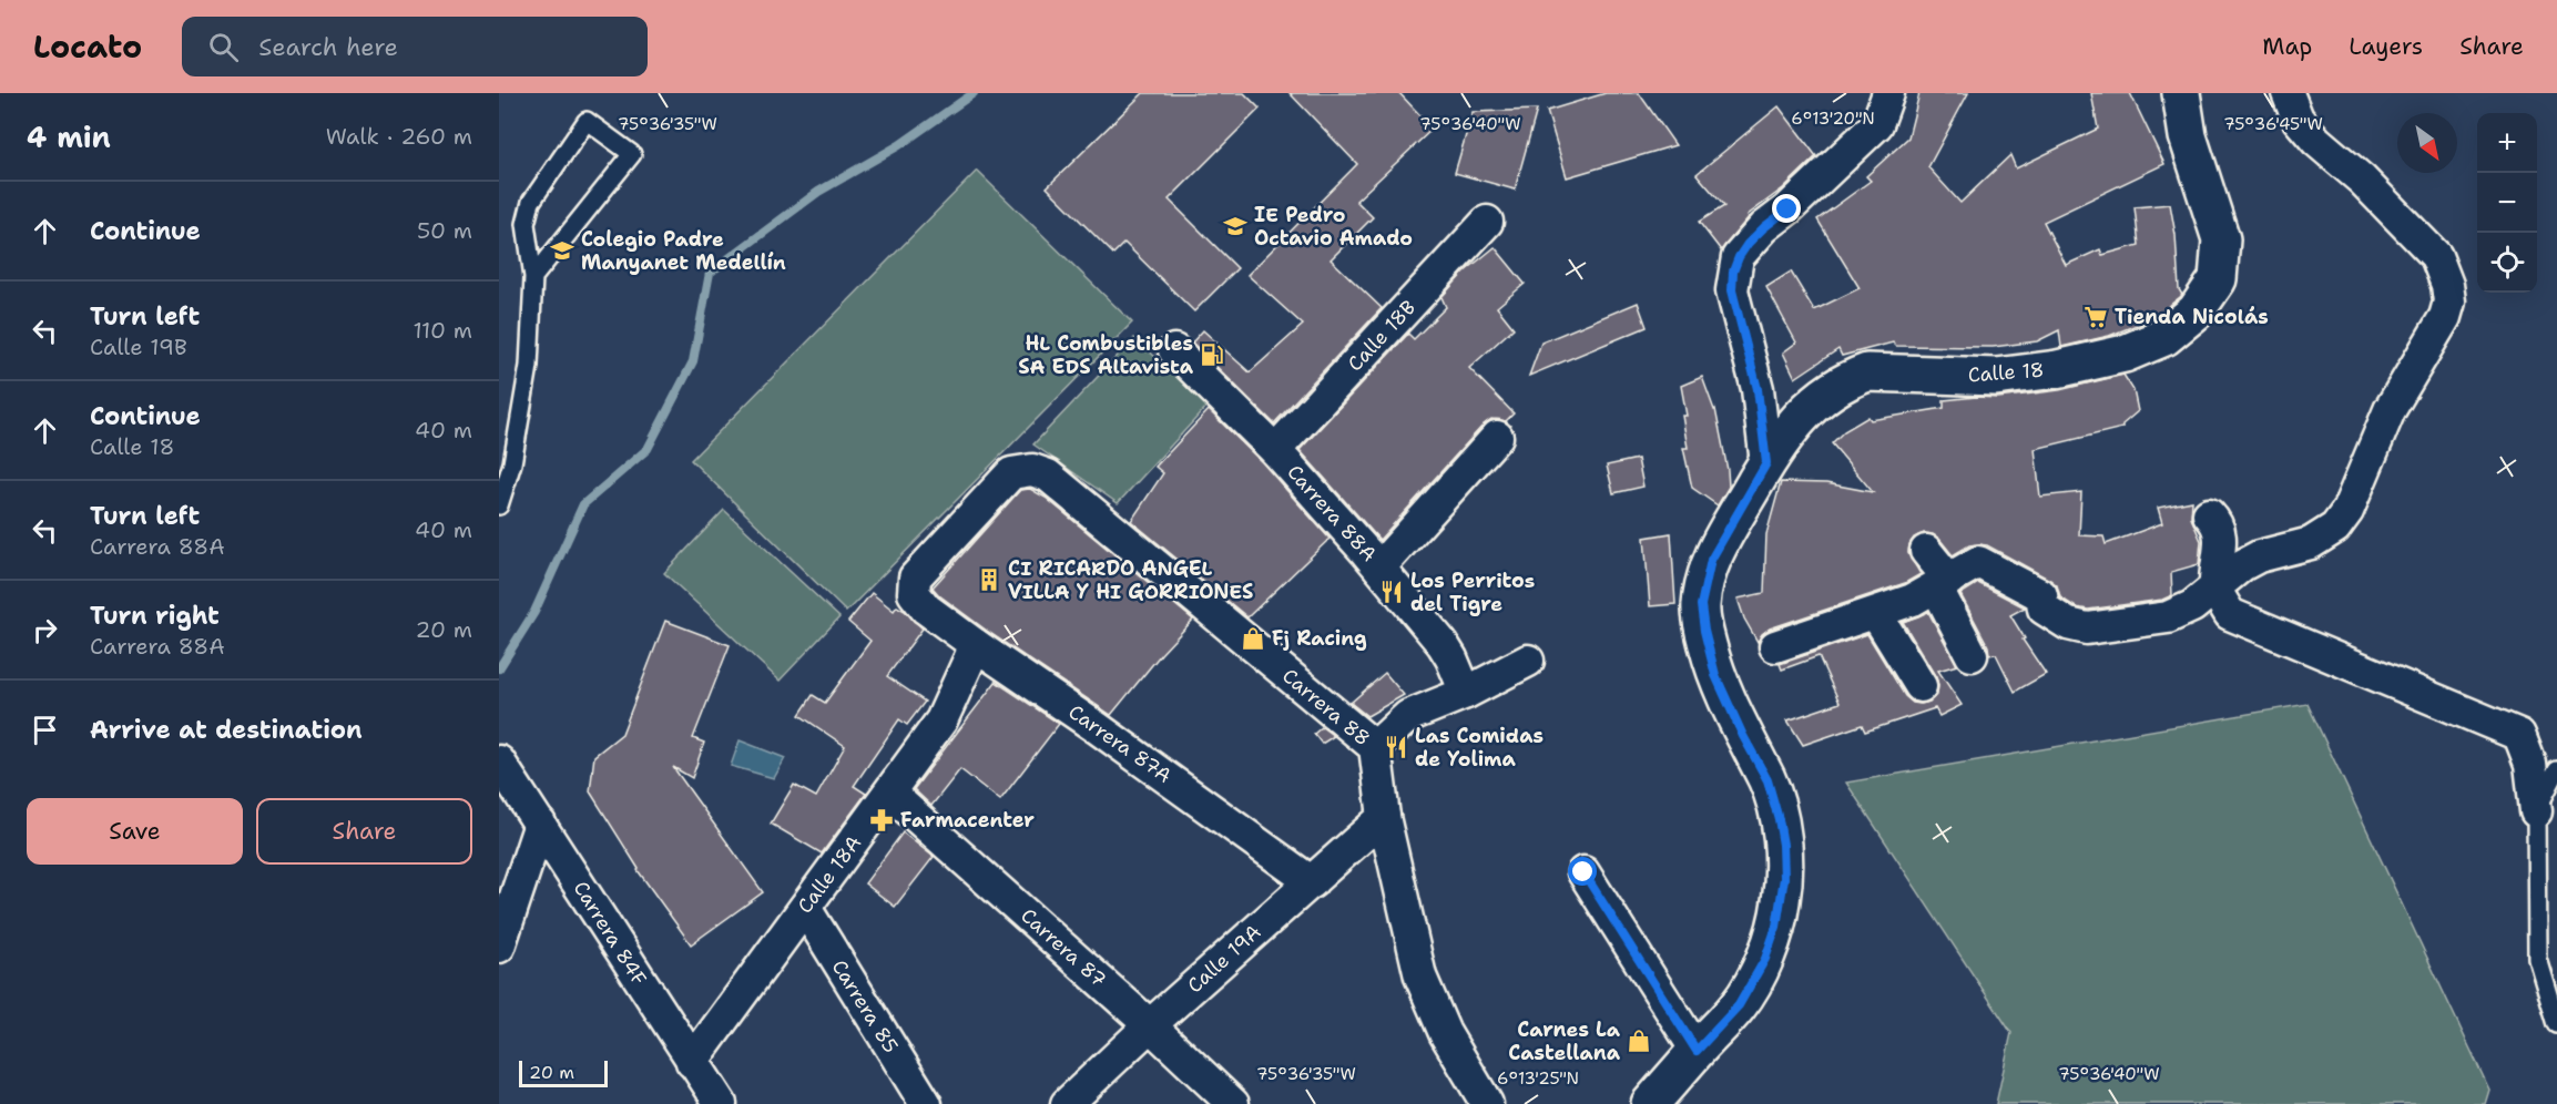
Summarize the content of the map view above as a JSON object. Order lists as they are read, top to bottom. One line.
{"streets":{"street":["Calle 18B","Calle 18","Carrera 88A","Carrera 88","Carrera 87A","Calle 18A","Carrera 84F","Carrera 87","Calle 19A","Carrera 85"]},"crossings":[["Calle 18B","Carrera 88A"],["Carrera 88","Carrera 87A"],["Carrera 88","Calle 19A"],["Carrera 87A","Calle 18A"],["Carrera 87A","Calle 19A"],["Calle 18A","Carrera 84F"],["Calle 18A","Carrera 87"],["Calle 18A","Carrera 85"],["Carrera 87","Calle 19A"]],"places":{"school or university":["IE Pedro Octavio Amado","Colegio Padre Manyanet Medellín"],"supermarket":["Tienda Nicolás"],"fuel station":["HL Combustibles SA EDS Altavista"],"building":["CI RICARDO ANGEL VILLA Y HI GORRIONES"],"restaurant":["Los Perritos del Tigre","Las Comidas de Yolima"],"shop":["Fj Racing","Carnes La Castellana"],"pharmacy":["Farmacenter"]},"scale_bar":"20 m","north":"bottom right","page":{"header":"Locato","search":"Search here","nav":["Map","Layers","Share"],"heading":["4 min","Walk · 260 m"],"map_buttons":["+","−"],"list":[["Continue","50 m"],["Turn left","Calle 19B","110 m"],["Continue","Calle 18","40 m"],["Turn left","Carrera 88A","40 m"],["Turn right","Carrera 88A","20 m"],"Arrive at destination"],"buttons":["Save","Share"],"scale":"20 m"},"coordinates":["6°13'20\"N","75°36'35\"W","75°36'40\"W","75°36'45\"W","6°13'25\"N"]}
